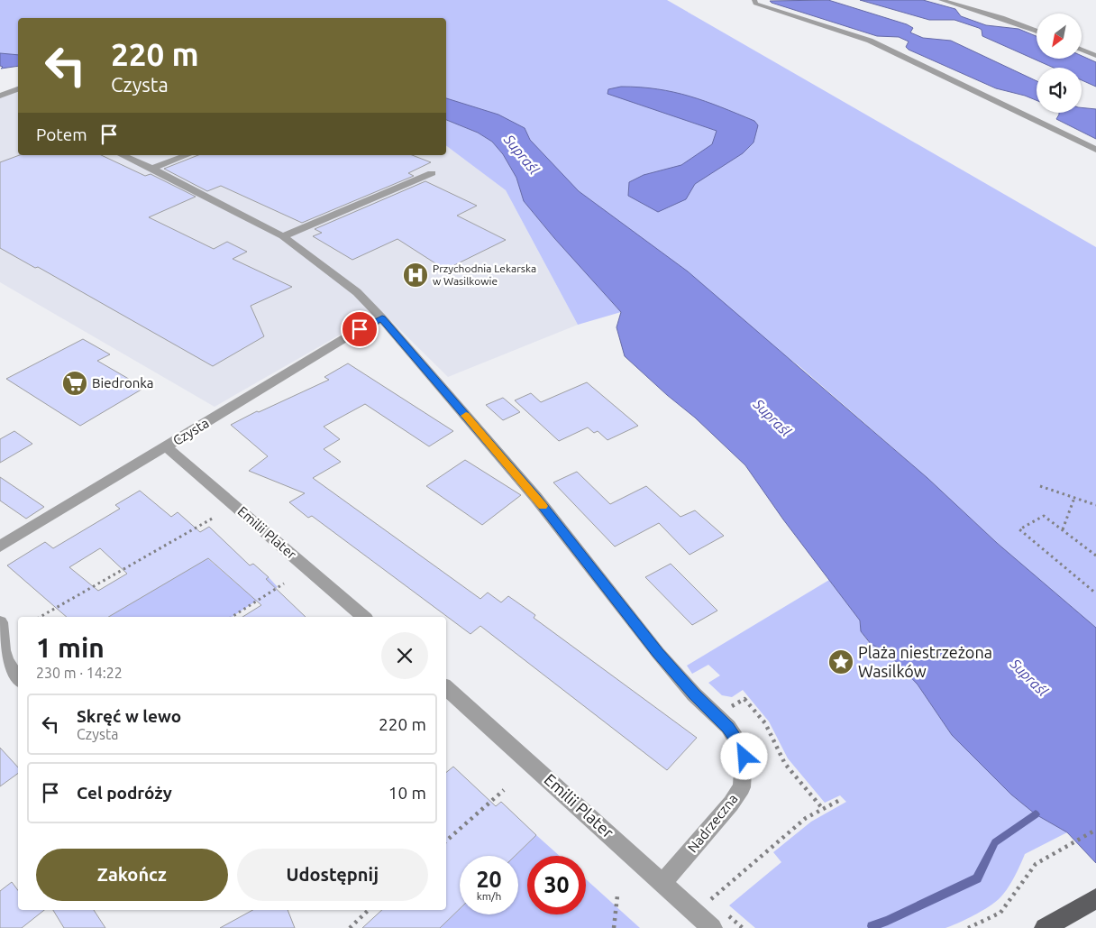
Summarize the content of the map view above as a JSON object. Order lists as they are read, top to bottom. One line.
{"streets":{"street":["Czysta","Emilii Plater","Nadrzeczna"]},"crossings":[["Czysta","Emilii Plater"],["Czysta","Nadrzeczna"],["Emilii Plater","Nadrzeczna"]],"water":["Supraśl"],"places":{"hospital":["Przychodnia Lekarska w Wasilkowie"],"supermarket":["Biedronka"],"place":["Plaża niestrzeżona Wasilków"]},"north":"bottom left","page":{"turn":["220 m","Czysta"],"then":"Potem","heading":["1 min","230 m · 14:22"],"list":[{"name":"Skręć w lewo","note":"Czysta","value":"220 m"},{"name":"Cel podróży","value":"10 m"}],"buttons":["Zakończ","Udostępnij"],"speed":"20 km/h","limit":"30"}}
